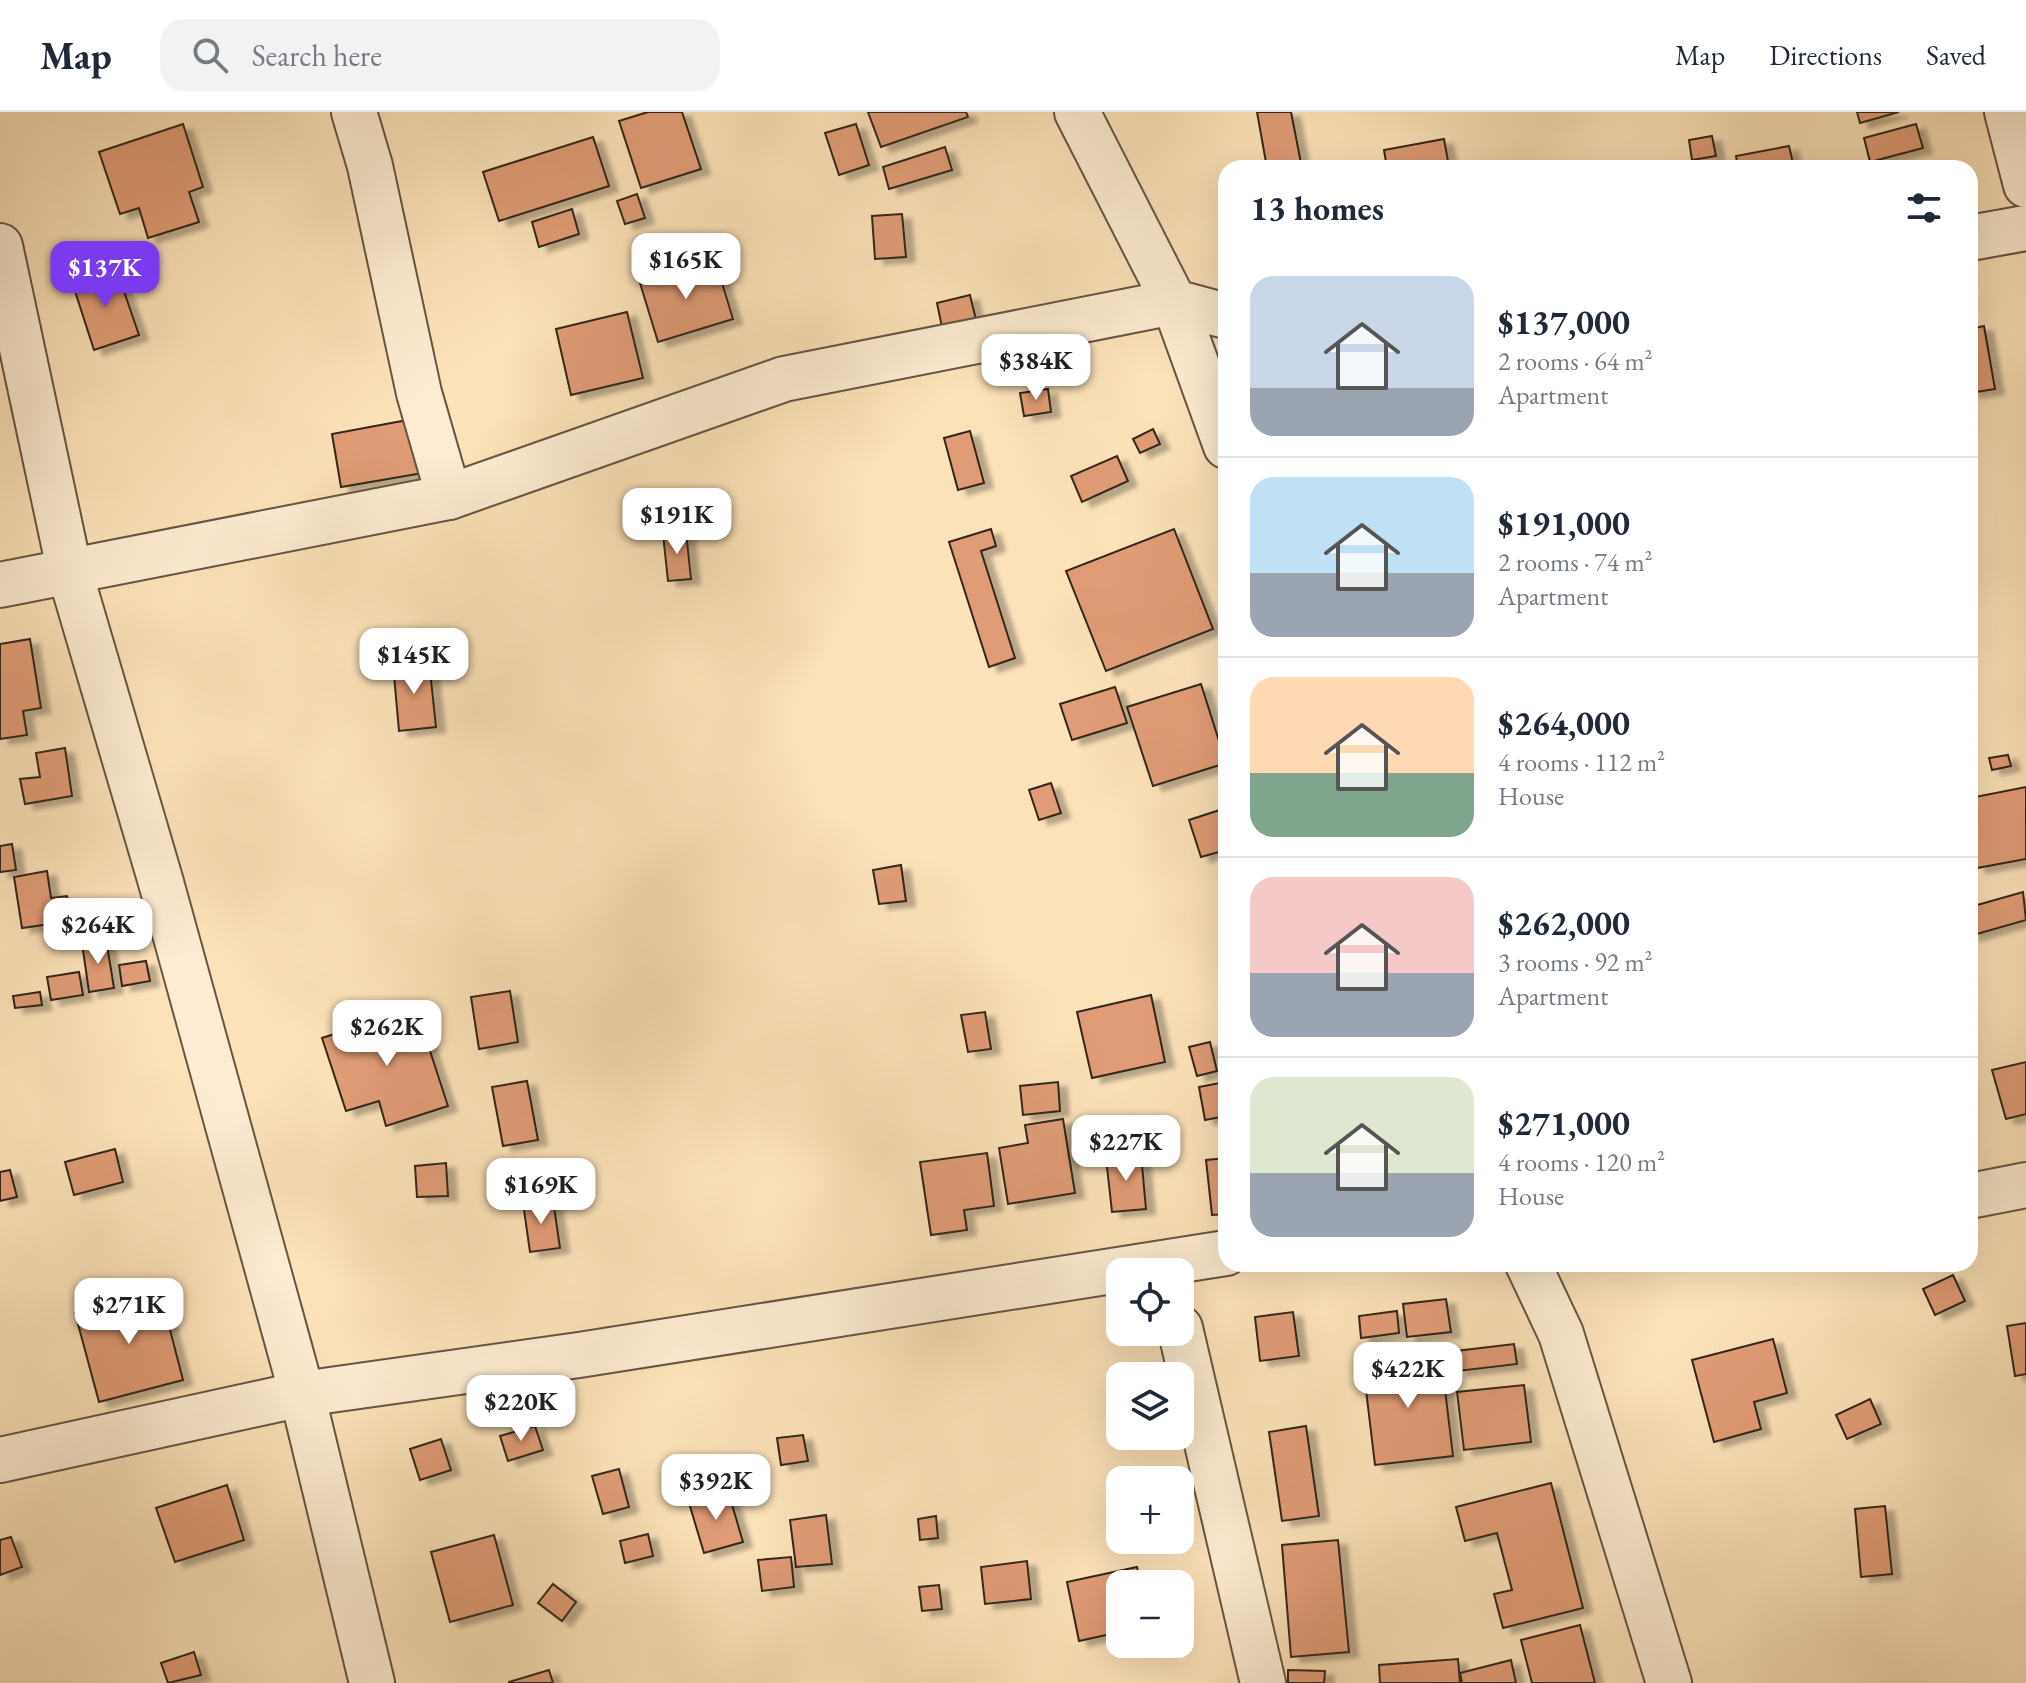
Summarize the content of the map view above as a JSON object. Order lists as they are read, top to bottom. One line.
{"page":{"header":"Map","search":"Search here","nav":["Map","Directions","Saved"],"heading":"13 homes","price":["$165K","$137K","$384K","$191K","$145K","$264K","$262K","$227K","$169K","$271K","$422K","$220K","$392K"],"list":[{"name":"$137,000","note":"2 rooms · 64 m² · Apartment"},{"name":"$191,000","note":"2 rooms · 74 m² · Apartment"},{"name":"$264,000","note":"4 rooms · 112 m² · House"},{"name":"$262,000","note":"3 rooms · 92 m² · Apartment"},{"name":"$271,000","note":"4 rooms · 120 m² · House"}],"map_buttons":["+","−"]}}
